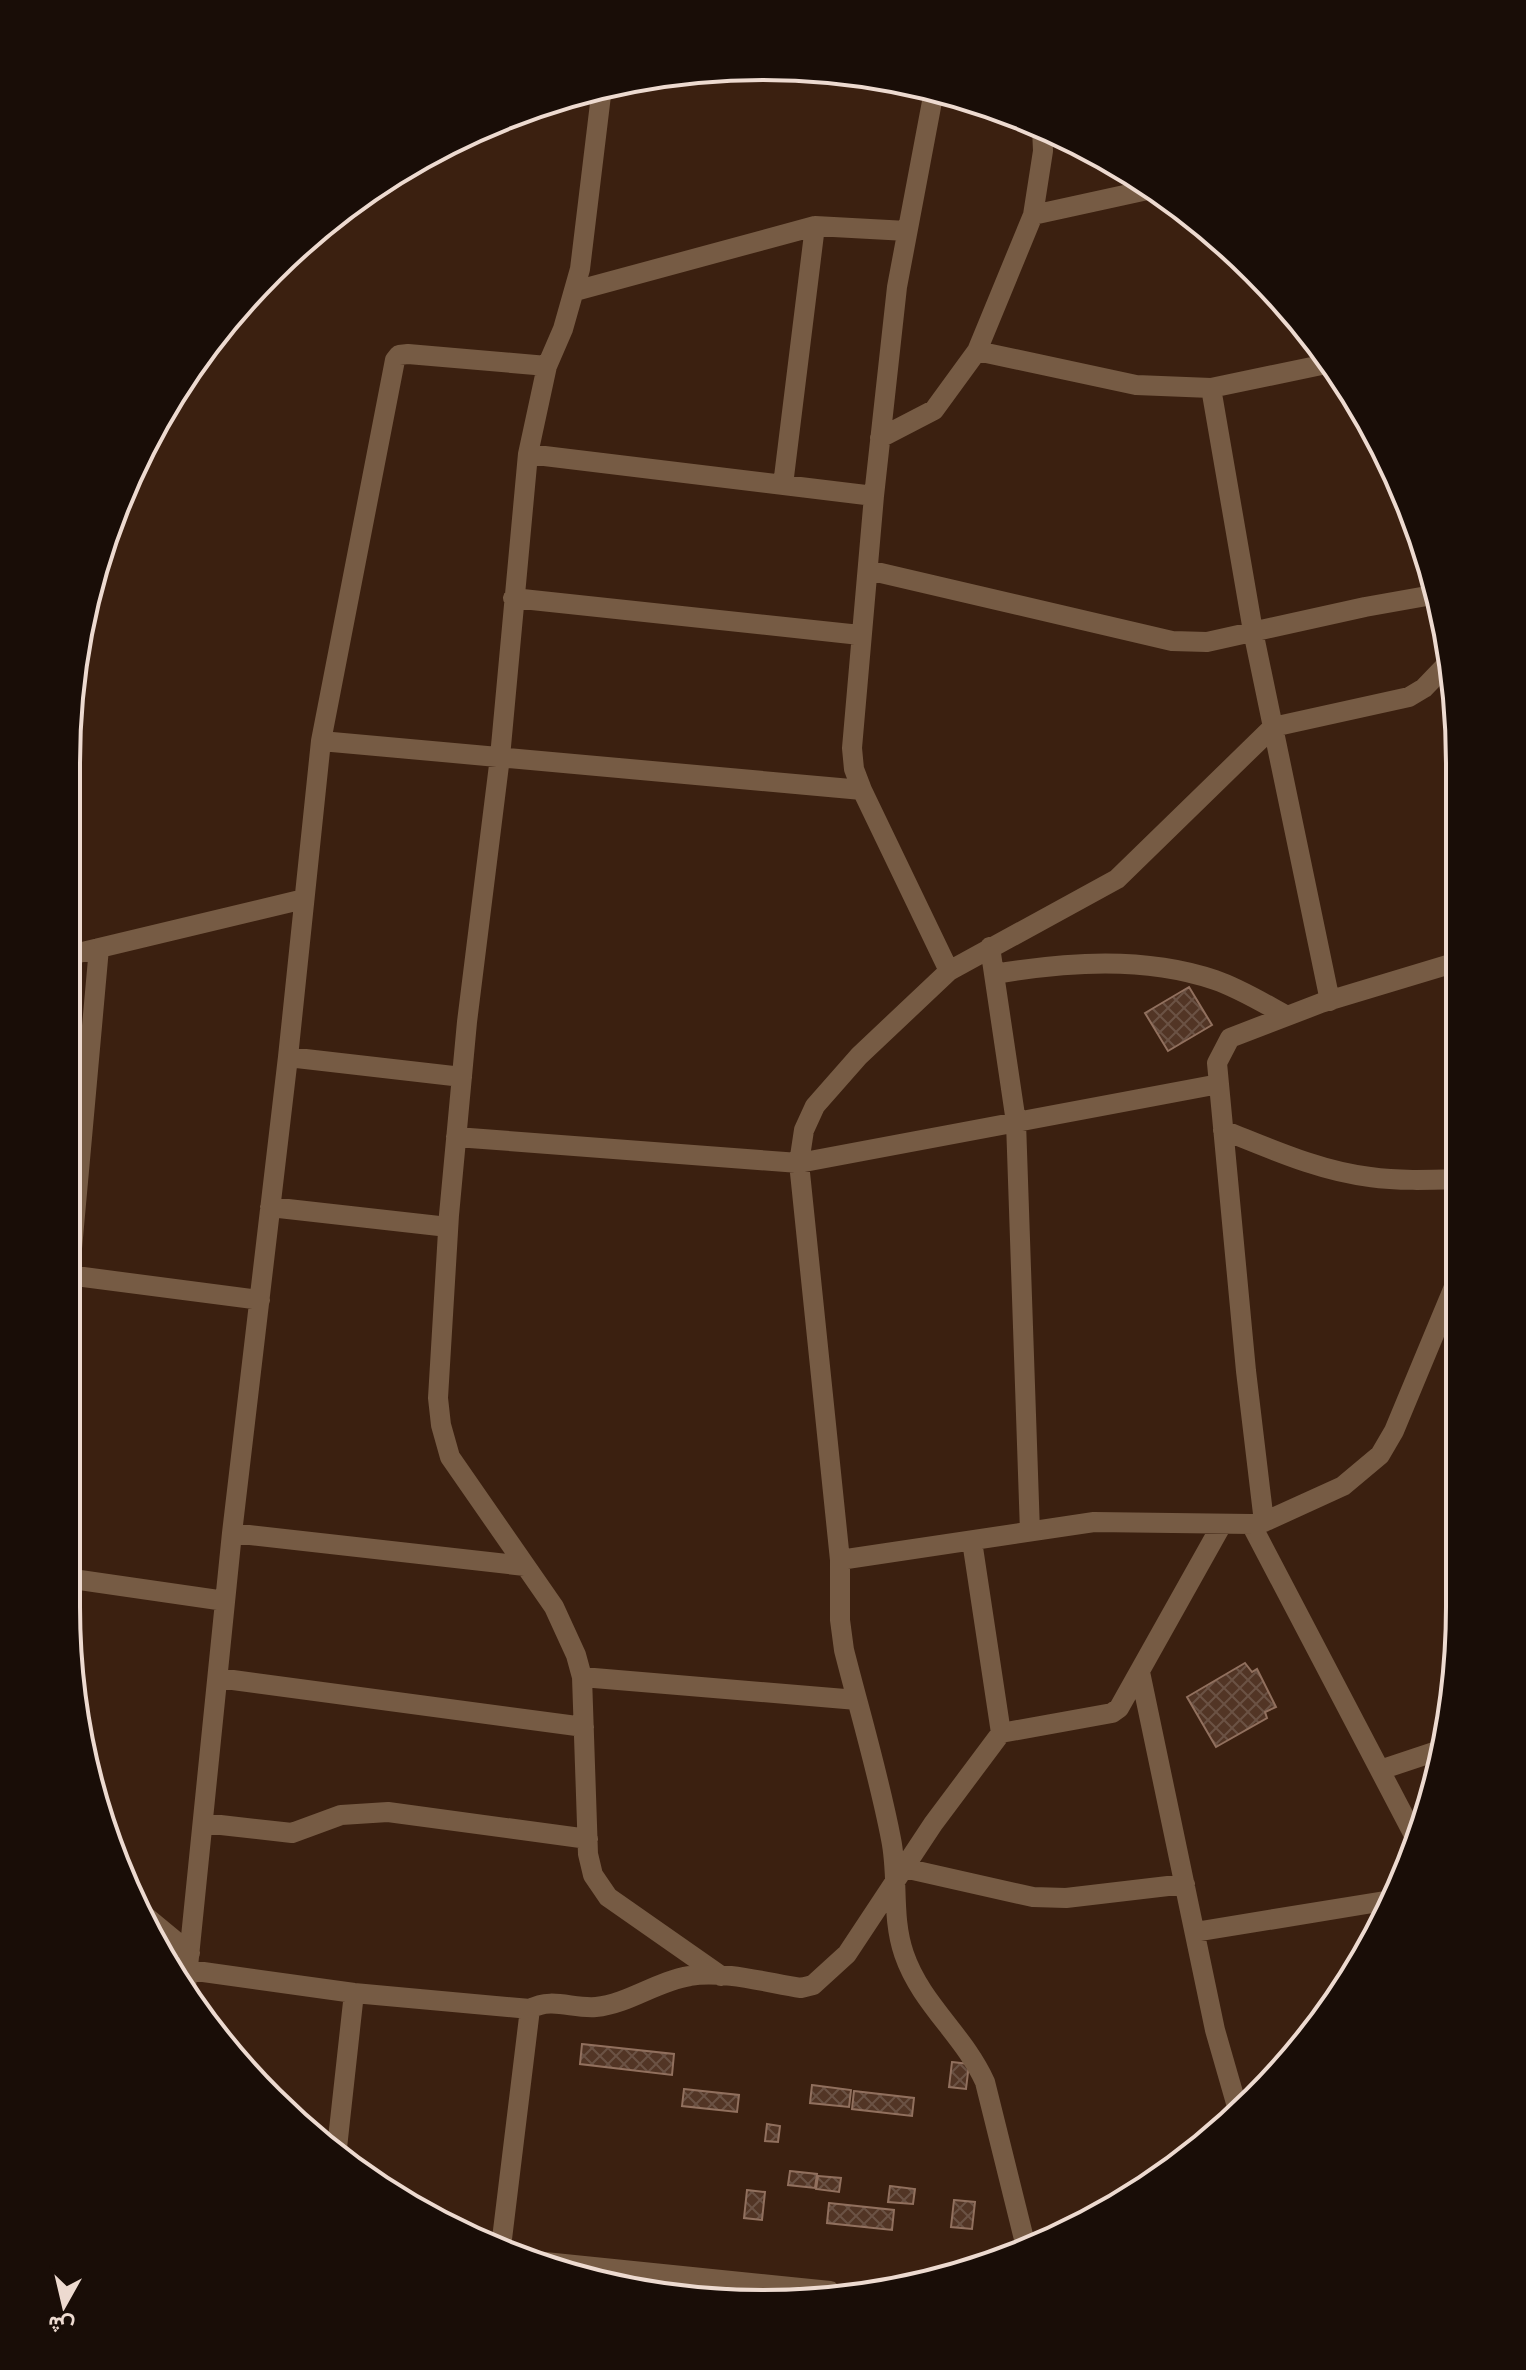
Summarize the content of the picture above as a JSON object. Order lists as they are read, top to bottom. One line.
{"north":"bottom"}
